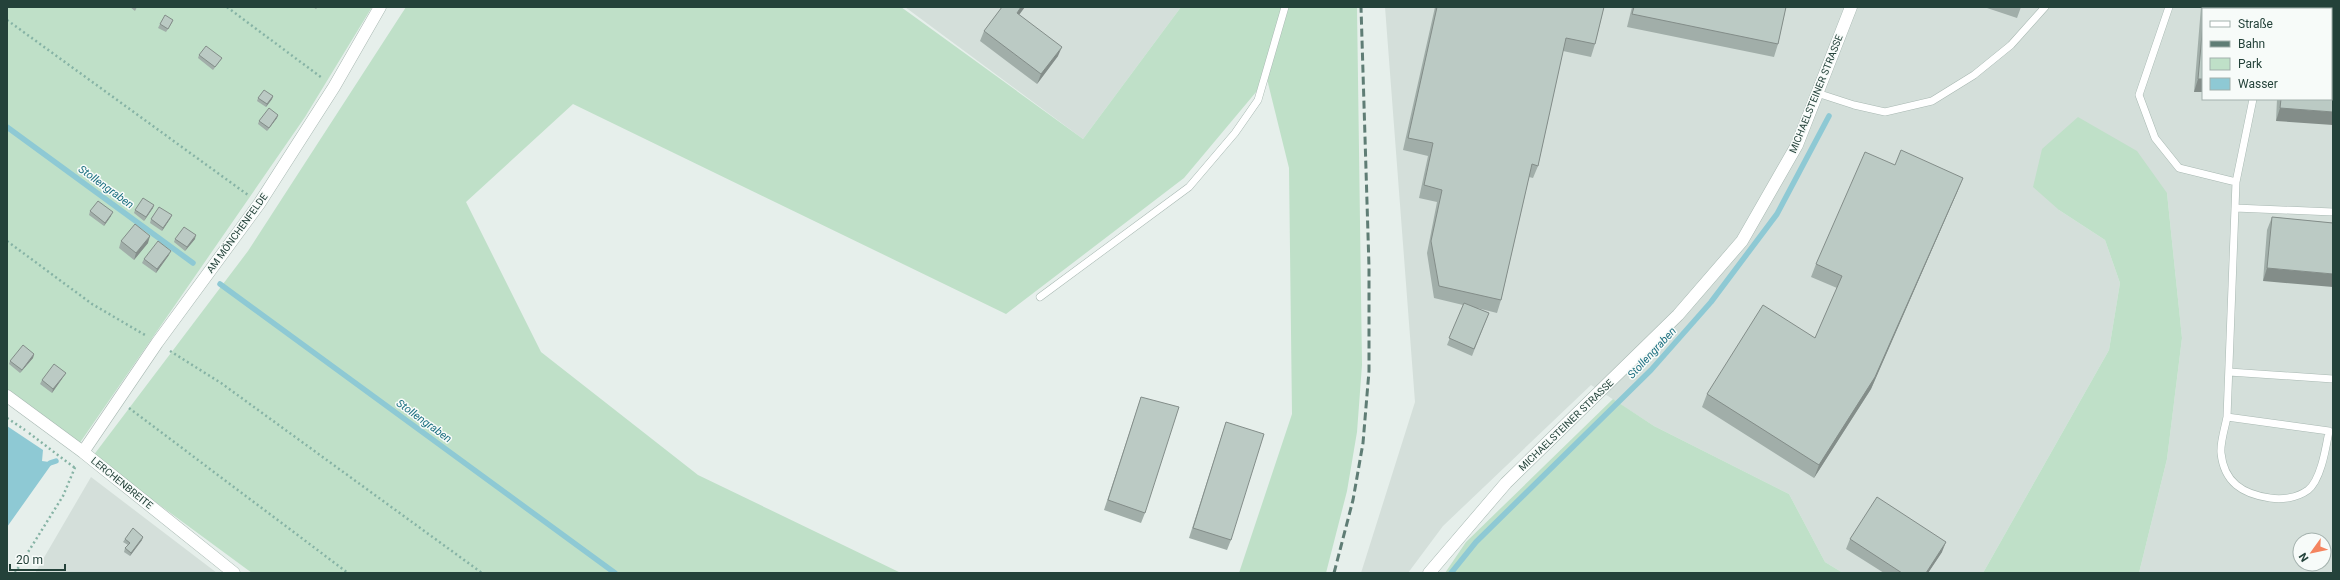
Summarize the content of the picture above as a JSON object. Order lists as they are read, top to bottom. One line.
{"streets":{"street":["MICHAELSTEINER STRASSE","AM MÖNCHENFELDE","LERCHENBREITE"]},"crossings":[["AM MÖNCHENFELDE","LERCHENBREITE"]],"water":["Stollengraben"],"legend":["Straße","Bahn","Park","Wasser"],"scale_bar":"20 m","north":"bottom left"}
